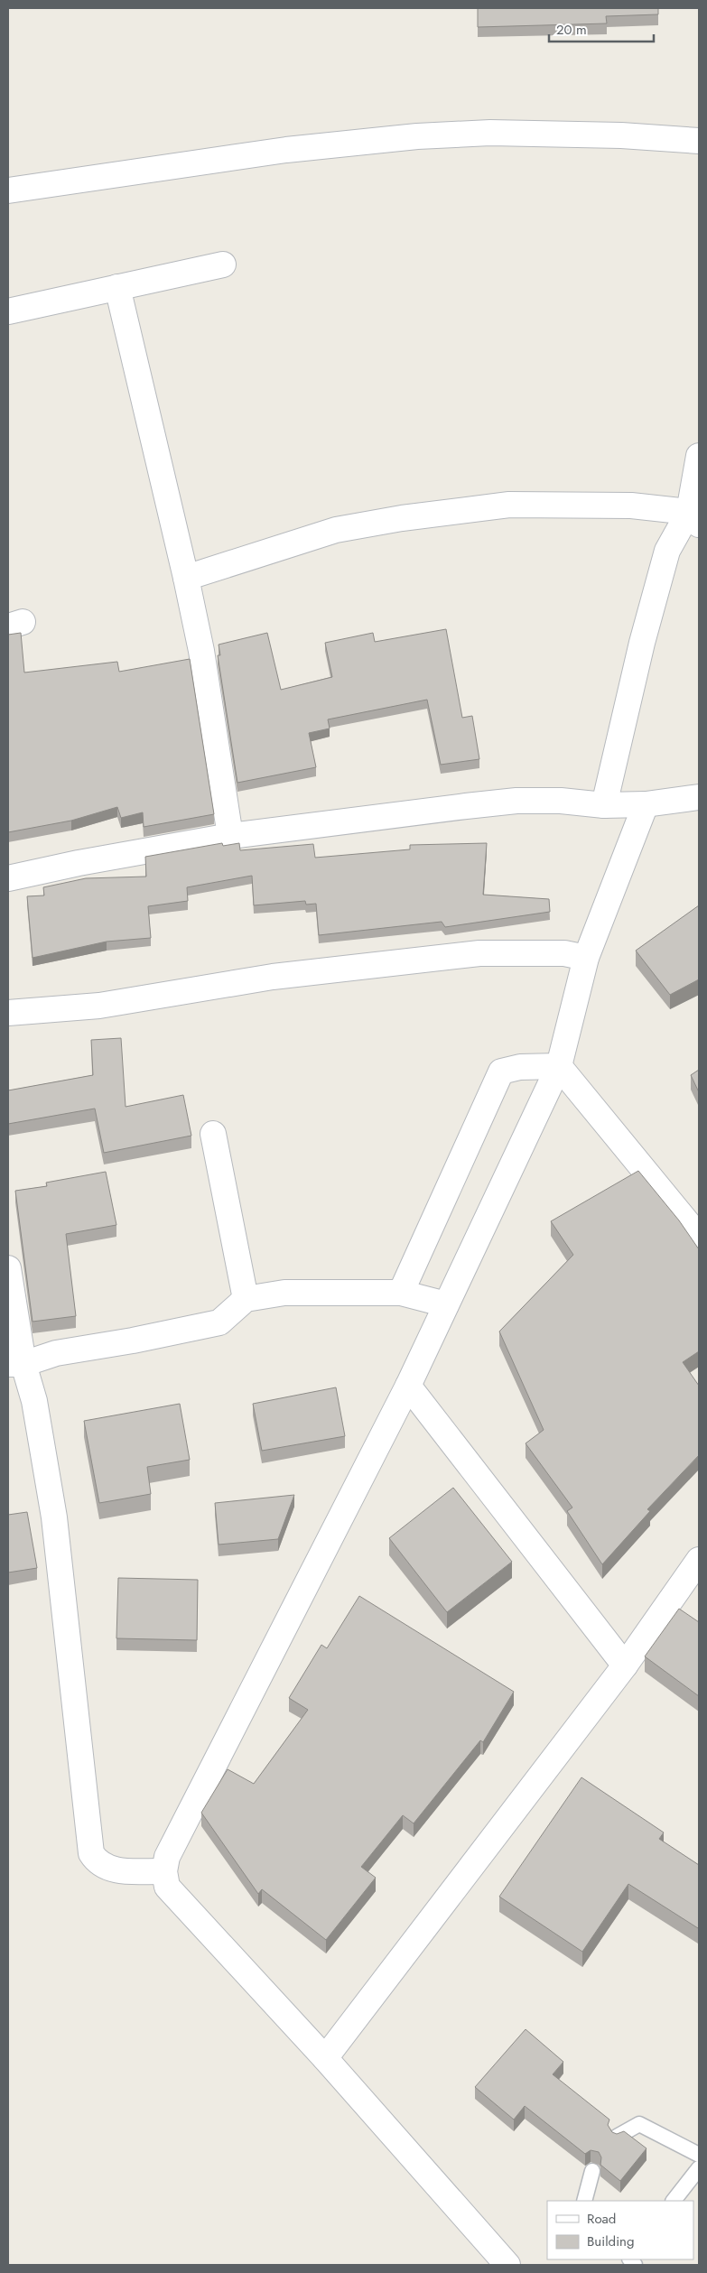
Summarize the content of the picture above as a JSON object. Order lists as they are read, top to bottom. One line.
{"legend":["Road","Building"],"scale_bar":"20 m"}
